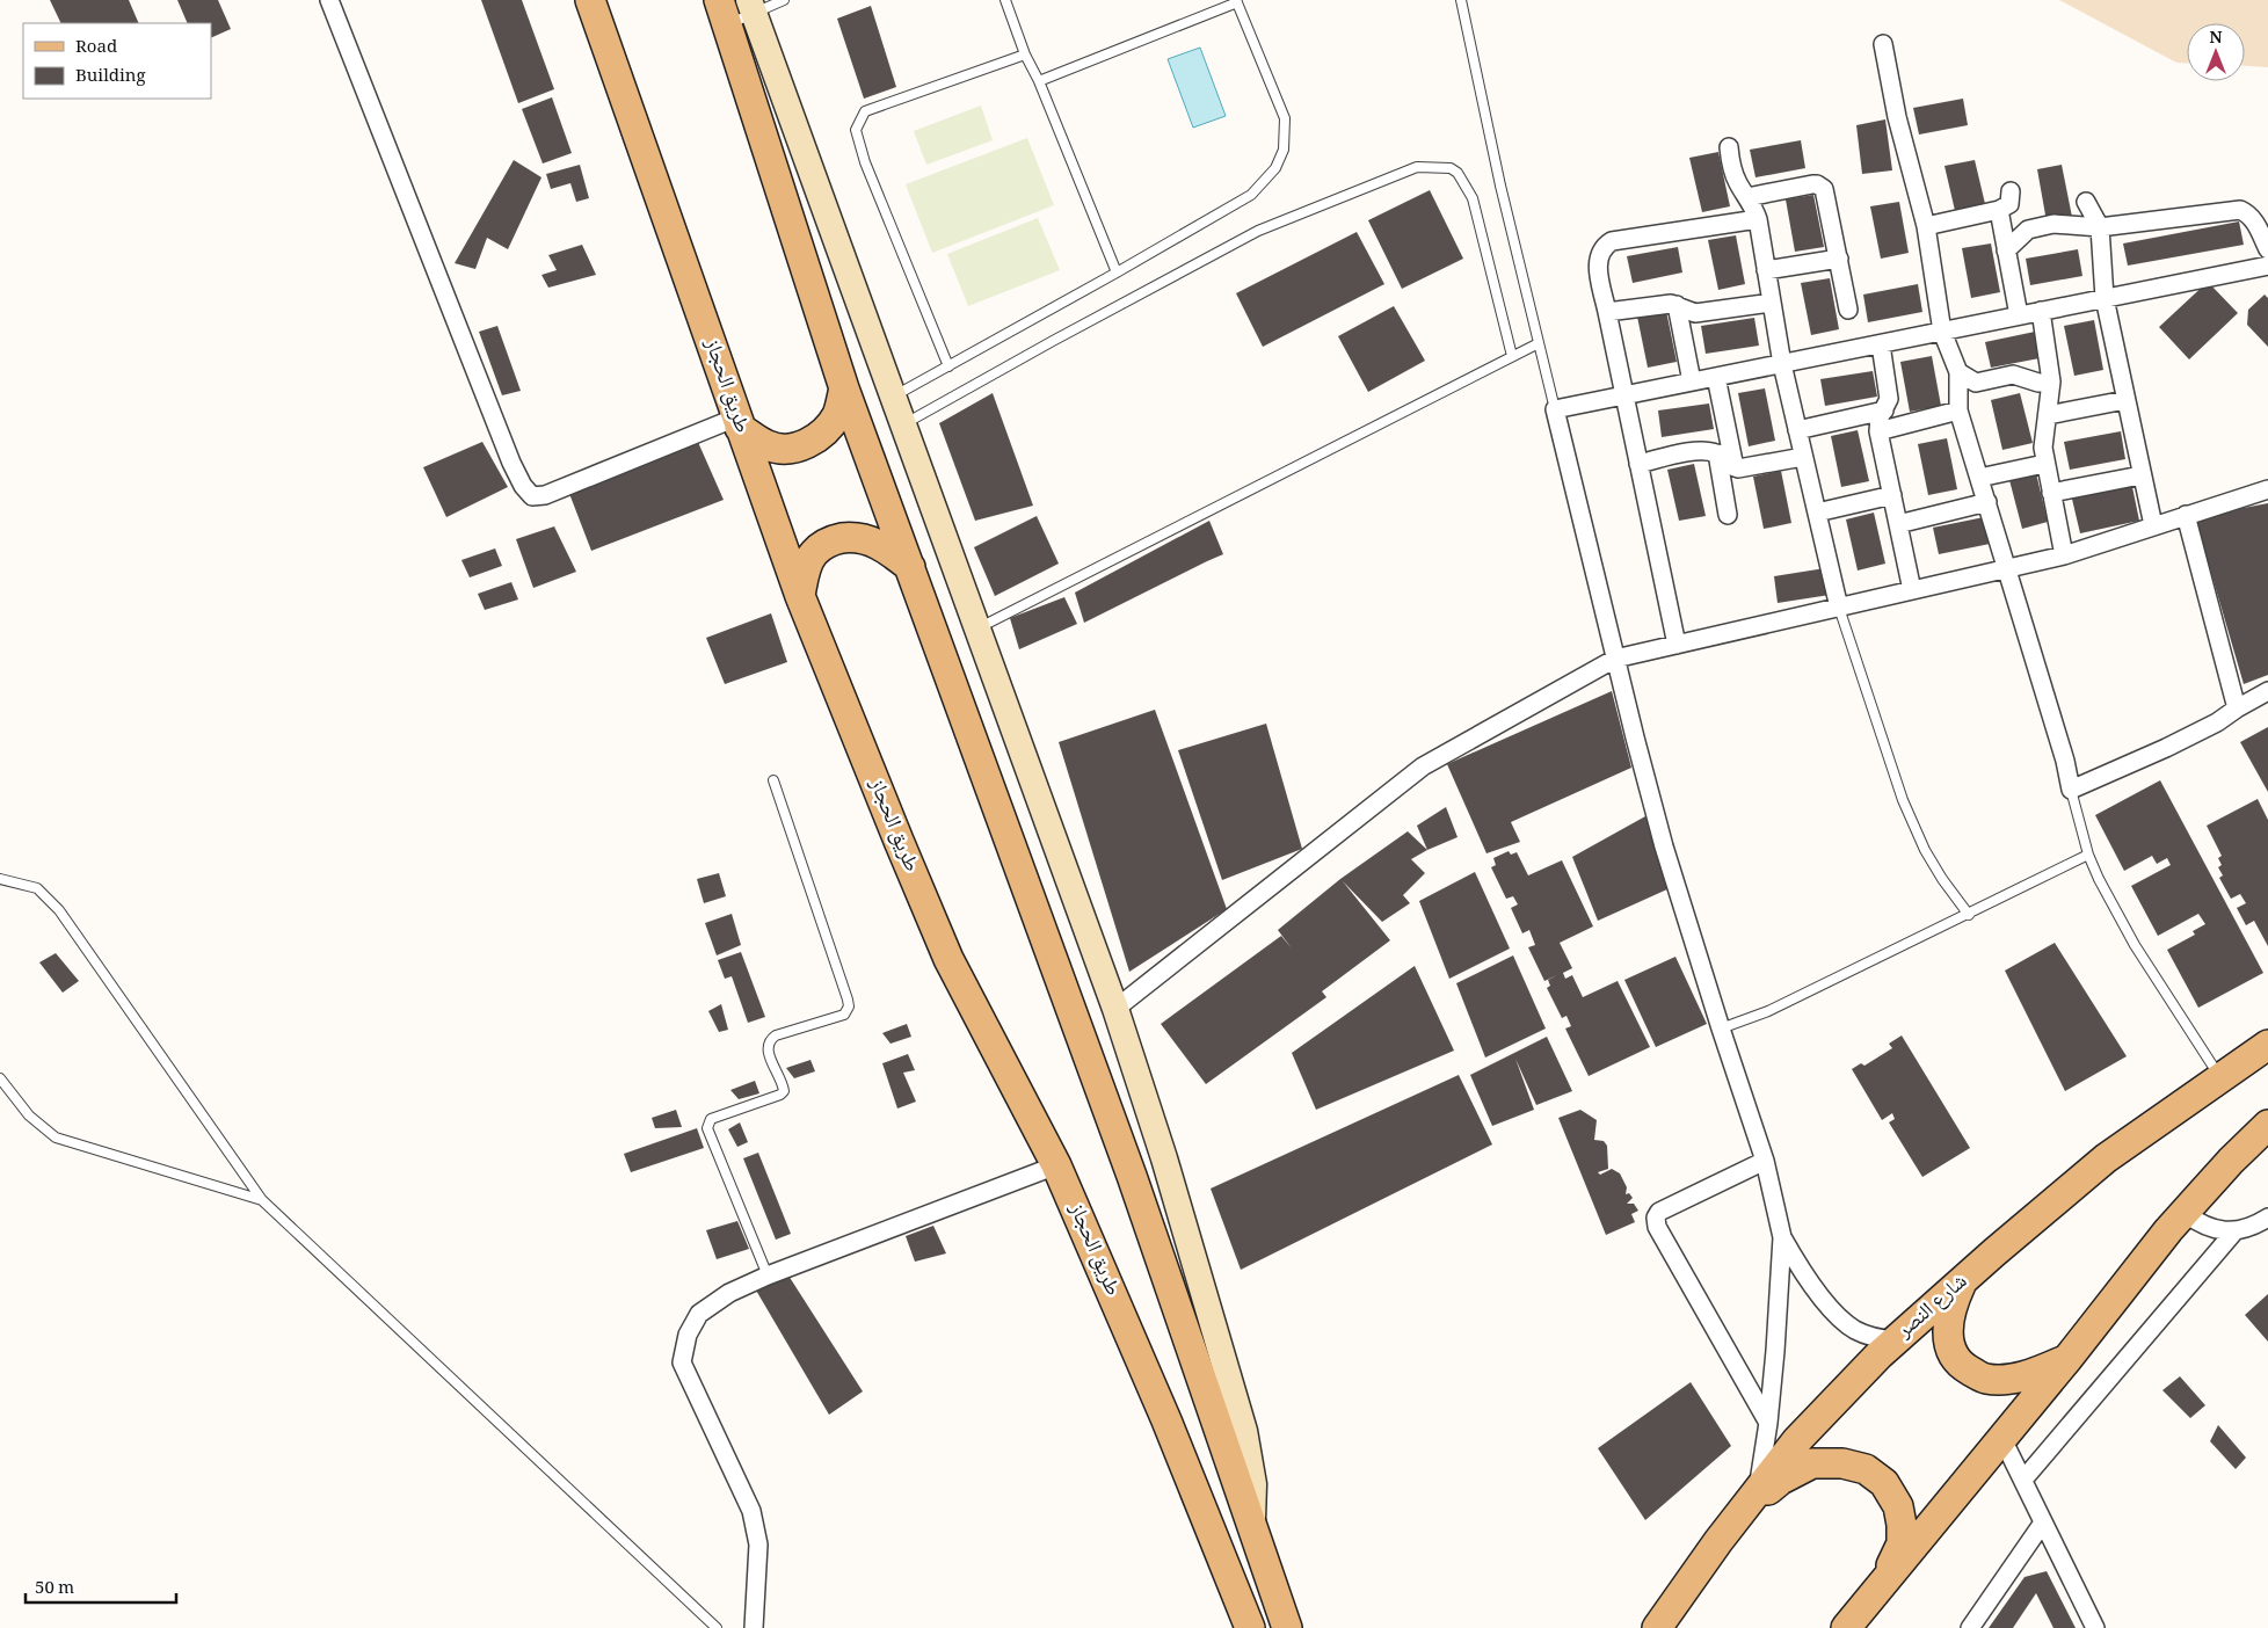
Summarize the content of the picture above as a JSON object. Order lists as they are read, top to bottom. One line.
{"streets":{"main road":["طريق الحجاز","شارع النصر"]},"legend":["Road","Building"],"scale_bar":"50 m","north":"top"}
